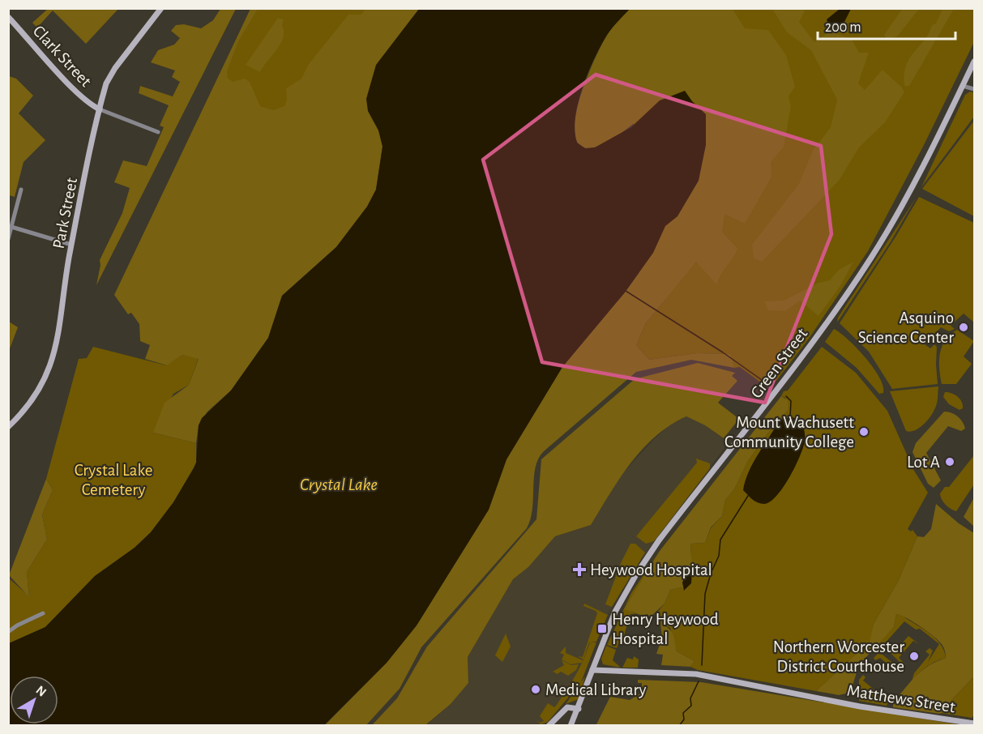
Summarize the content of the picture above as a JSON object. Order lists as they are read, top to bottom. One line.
{"streets":{"street":["Clark Street","Park Street","Green Street","Matthews Street"]},"crossings":[["Clark Street","Park Street"],["Green Street","Matthews Street"]],"water":["Crystal Lake"],"parks":["Crystal Lake Cemetery"],"places":{"other":["Asquino Science Center","Mount Wachusett Community College","Lot A","Northern Worcester District Courthouse","Medical Library"],"health":["Heywood Hospital"],"transit":["Henry Heywood Hospital"]},"scale_bar":"200 m","north":"top right"}
